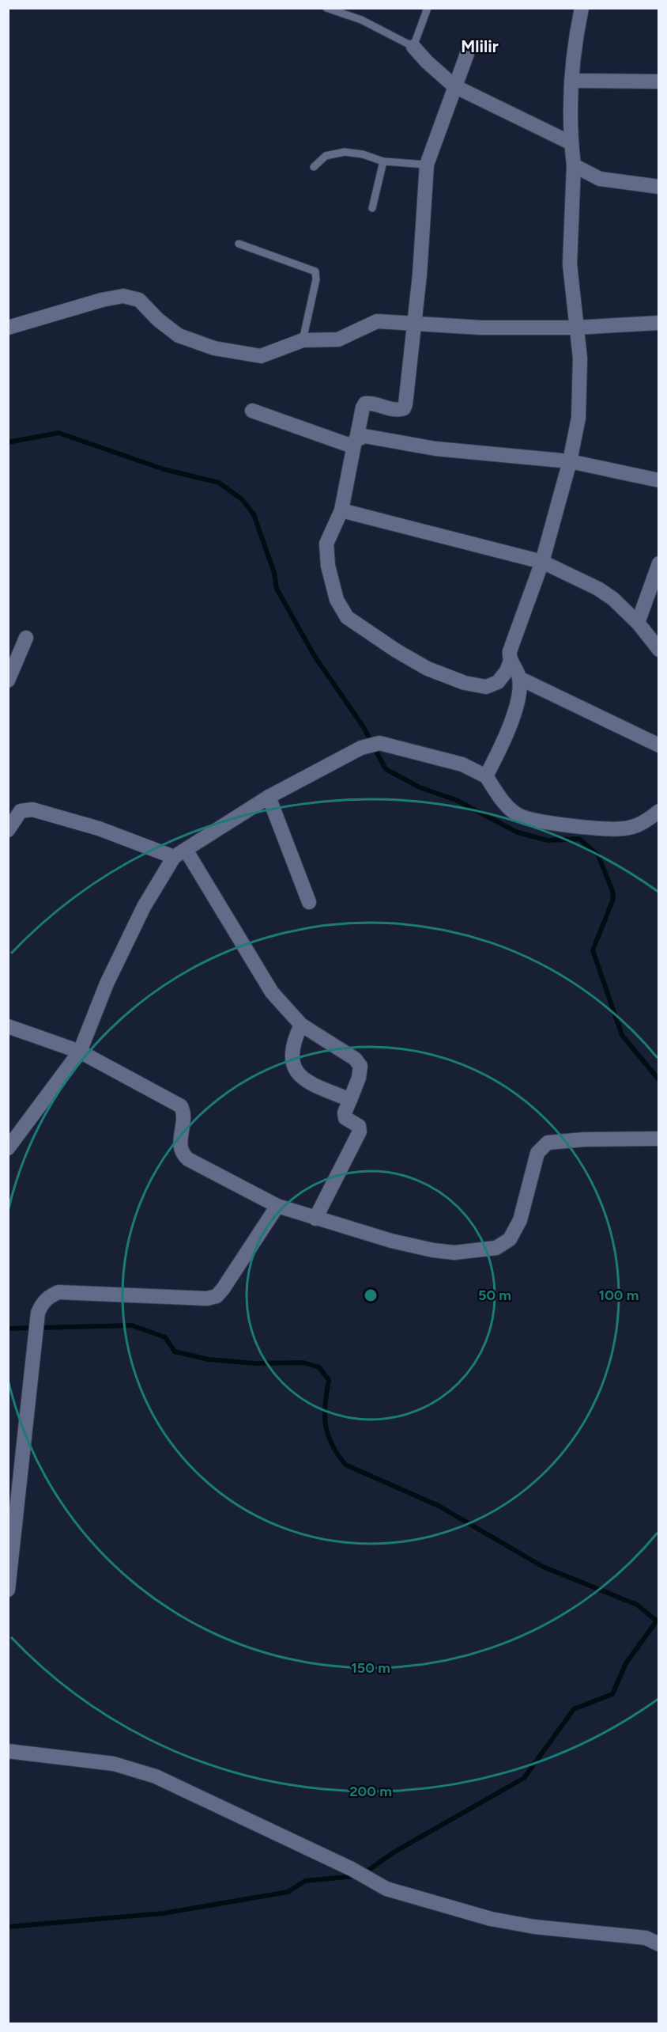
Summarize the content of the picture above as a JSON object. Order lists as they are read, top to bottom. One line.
{"districts":["Mlilir"],"rings":["50 m","100 m","150 m","200 m"]}
